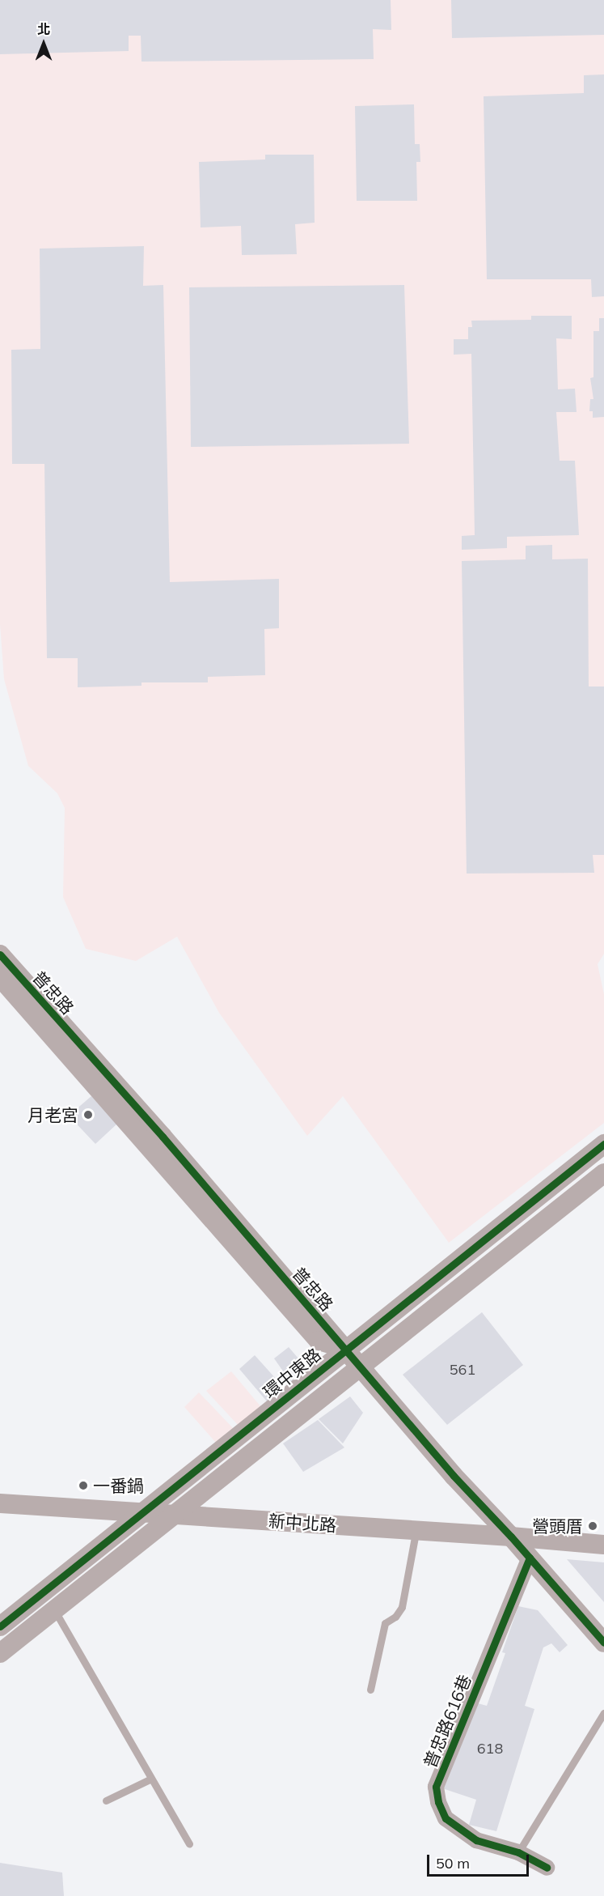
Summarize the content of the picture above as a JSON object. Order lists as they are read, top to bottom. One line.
{"streets":{"street":["普忠路","環中東路","新中北路","普忠路616巷"]},"crossings":[["普忠路","環中東路"],["普忠路","新中北路"],["普忠路","普忠路616巷"],["環中東路","新中北路"]],"places":["月老宮","一番鍋","營頭厝"],"house_numbers":["561","618"],"scale_bar":"50 m","north":"top"}
